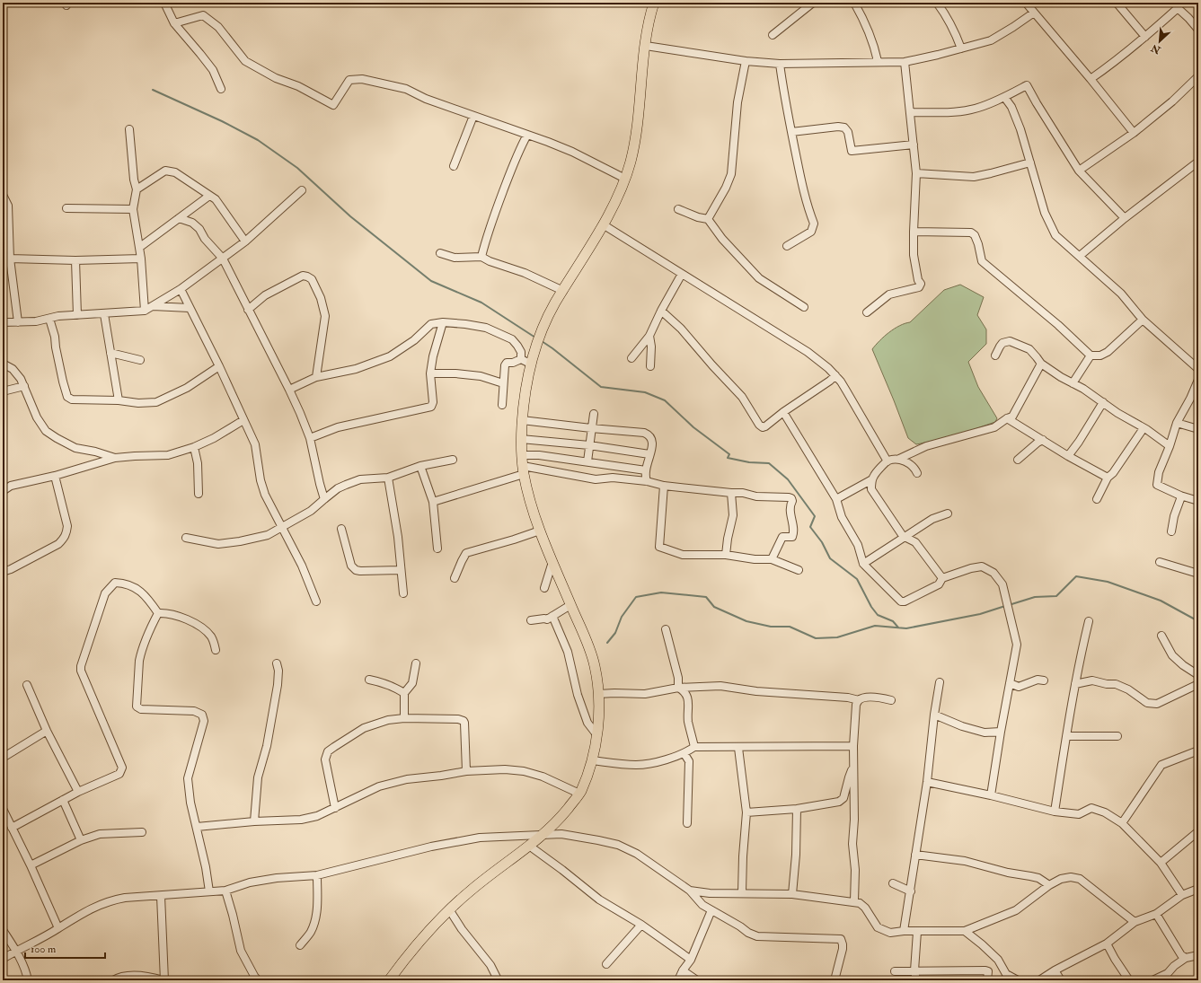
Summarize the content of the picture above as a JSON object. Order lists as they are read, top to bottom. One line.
{"scale_bar":"100 m","north":"bottom left"}
